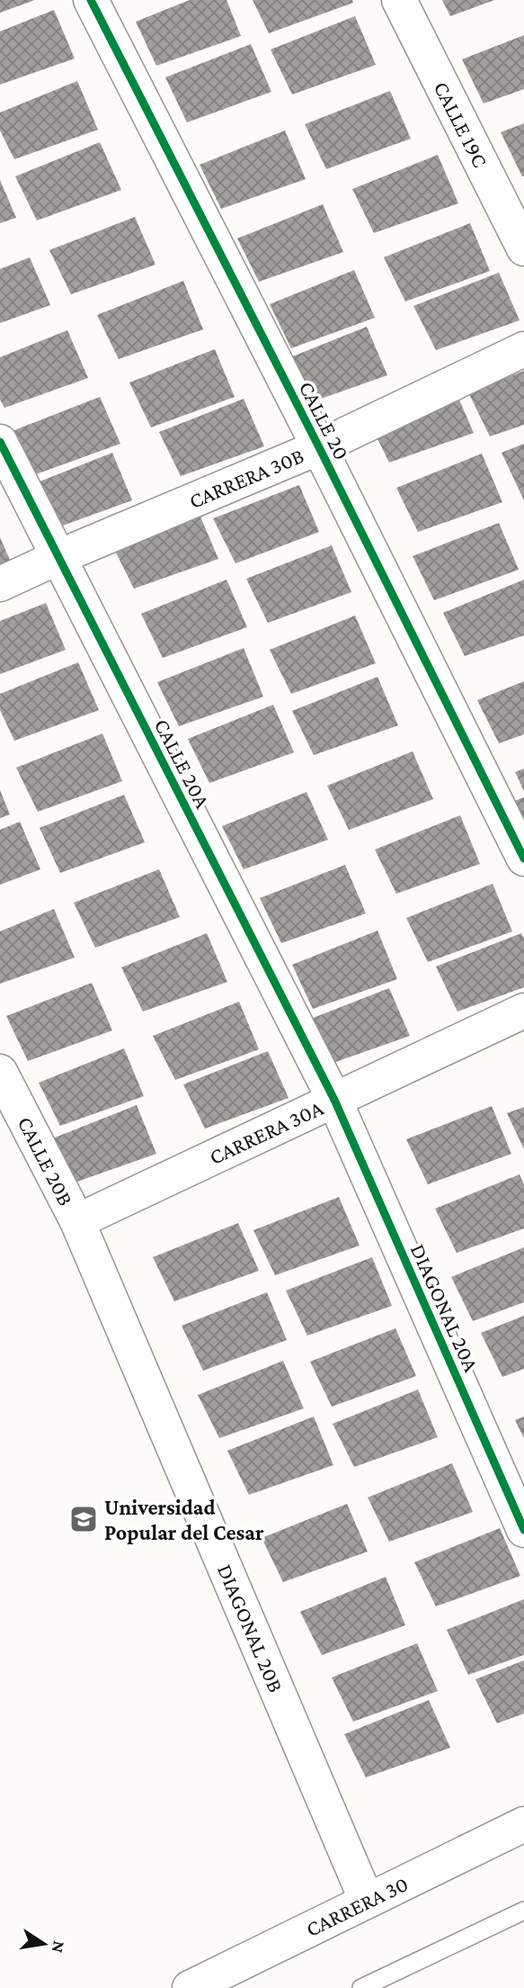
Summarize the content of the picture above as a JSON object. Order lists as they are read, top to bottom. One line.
{"streets":{"street":["CALLE 19C","CALLE 20","CARRERA 30B","CALLE 20A","CARRERA 30A","CALLE 20B","DIAGONAL 20A","DIAGONAL 20B","CARRERA 30"]},"crossings":[["CALLE 20","CARRERA 30B"],["CARRERA 30B","CALLE 20A"],["CALLE 20A","CARRERA 30A"],["CALLE 20A","DIAGONAL 20A"],["CARRERA 30A","CALLE 20B"],["CARRERA 30A","DIAGONAL 20A"],["CARRERA 30A","DIAGONAL 20B"],["CALLE 20B","DIAGONAL 20B"],["DIAGONAL 20B","CARRERA 30"]],"places":{"school or university":["Universidad Popular del Cesar"]},"north":"right"}
